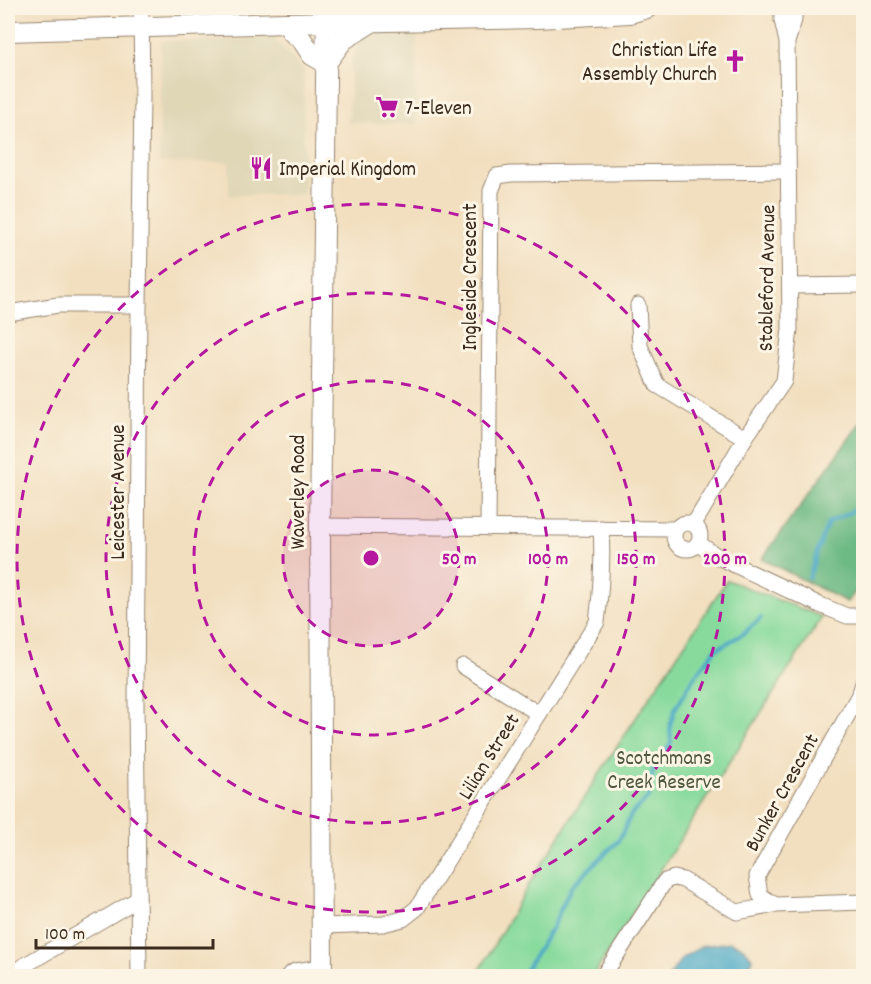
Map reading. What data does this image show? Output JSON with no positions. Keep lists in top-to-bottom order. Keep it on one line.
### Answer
{"streets":{"main road":["Waverley Road"],"street":["Ingleside Crescent","Stableford Avenue","Leicester Avenue","Lilian Street","Bunker Crescent"]},"crossings":[["Ingleside Crescent","Stableford Avenue"],["Waverley Road","Lilian Street"]],"parks":["Scotchmans Creek Reserve"],"places":{"church":["Christian Life Assembly Church"],"supermarket":["7-Eleven"],"restaurant":["Imperial Kingdom"]},"scale_bar":"100 m","rings":["50 m","100 m","150 m","200 m"]}
